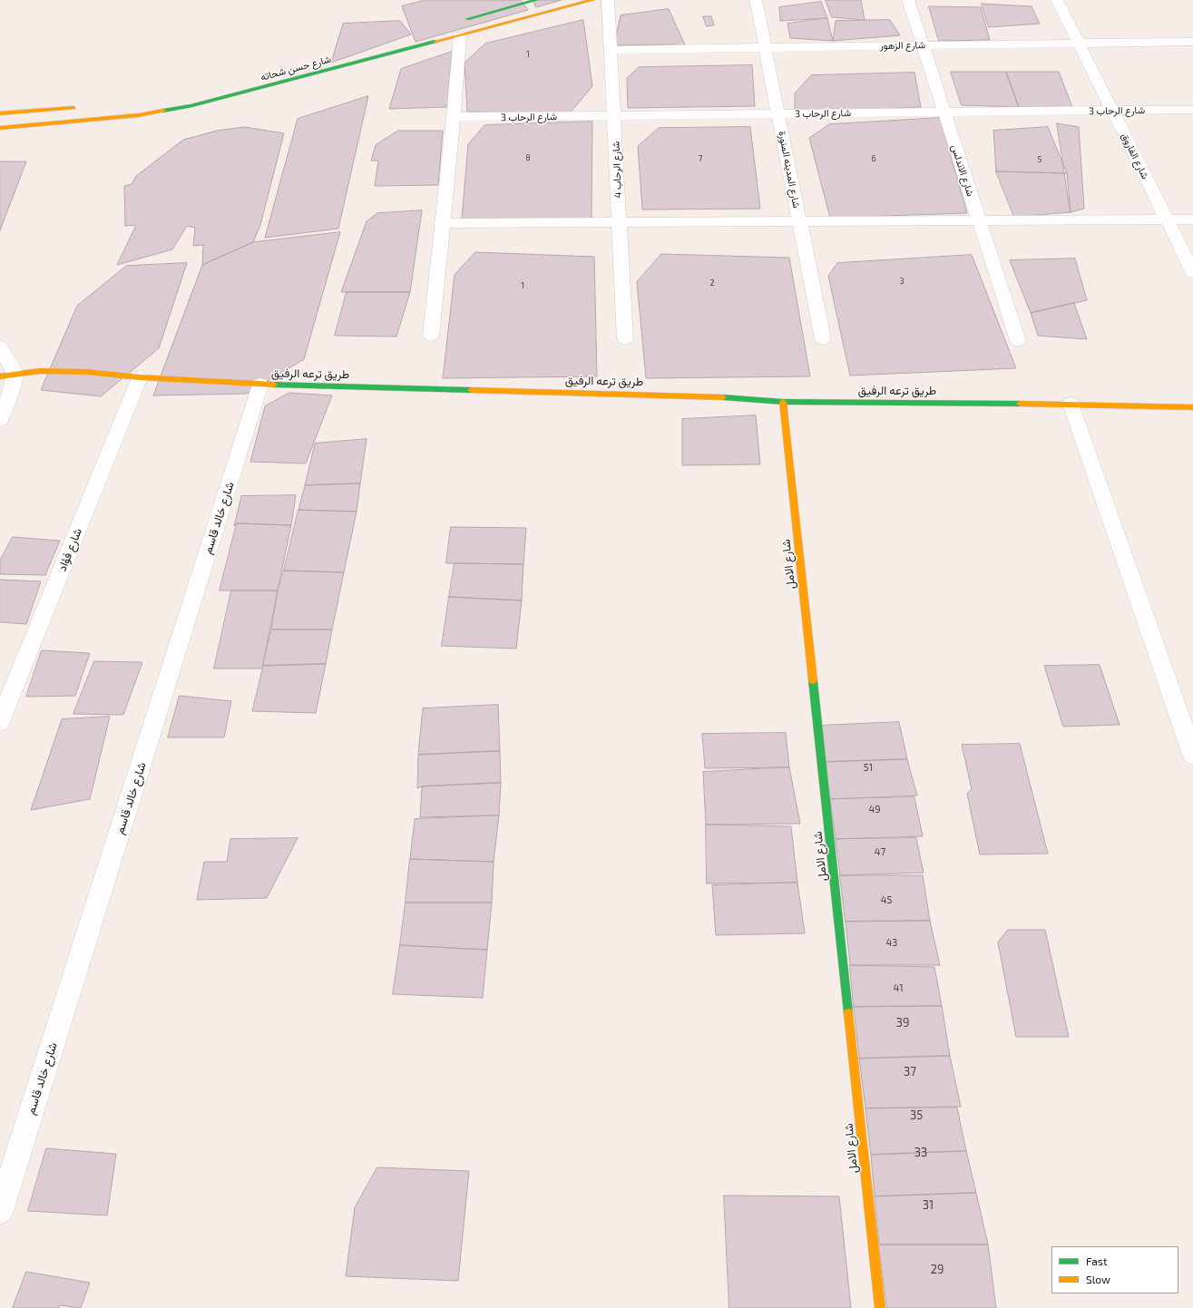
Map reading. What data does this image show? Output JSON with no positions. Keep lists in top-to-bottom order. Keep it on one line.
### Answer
{"streets":{"street":["شارع الزهور","شارع حسن شحاته","شارع الرحاب 3","شارع الفاروق","شارع الرحاب 4","شارع المدينه المنورة","شارع الاندلس","طريق ترعه الرفيق","شارع خالد قاسم","شارع فؤاد","شارع الامل"]},"crossings":[["شارع الزهور","شارع الفاروق"],["شارع الزهور","شارع الرحاب 4"],["شارع الزهور","شارع المدينه المنورة"],["شارع الزهور","شارع الاندلس"],["شارع الرحاب 3","شارع الفاروق"],["شارع الرحاب 3","شارع الرحاب 4"],["شارع الرحاب 3","شارع المدينه المنورة"],["شارع الرحاب 3","شارع الاندلس"],["طريق ترعه الرفيق","شارع خالد قاسم"],["طريق ترعه الرفيق","شارع فؤاد"],["طريق ترعه الرفيق","شارع الامل"]],"house_numbers":["1","8","7","6","5","3","2","1","51","49","47","45","43","41","39","37","35","33","31","29"],"legend":["Fast","Slow"]}
